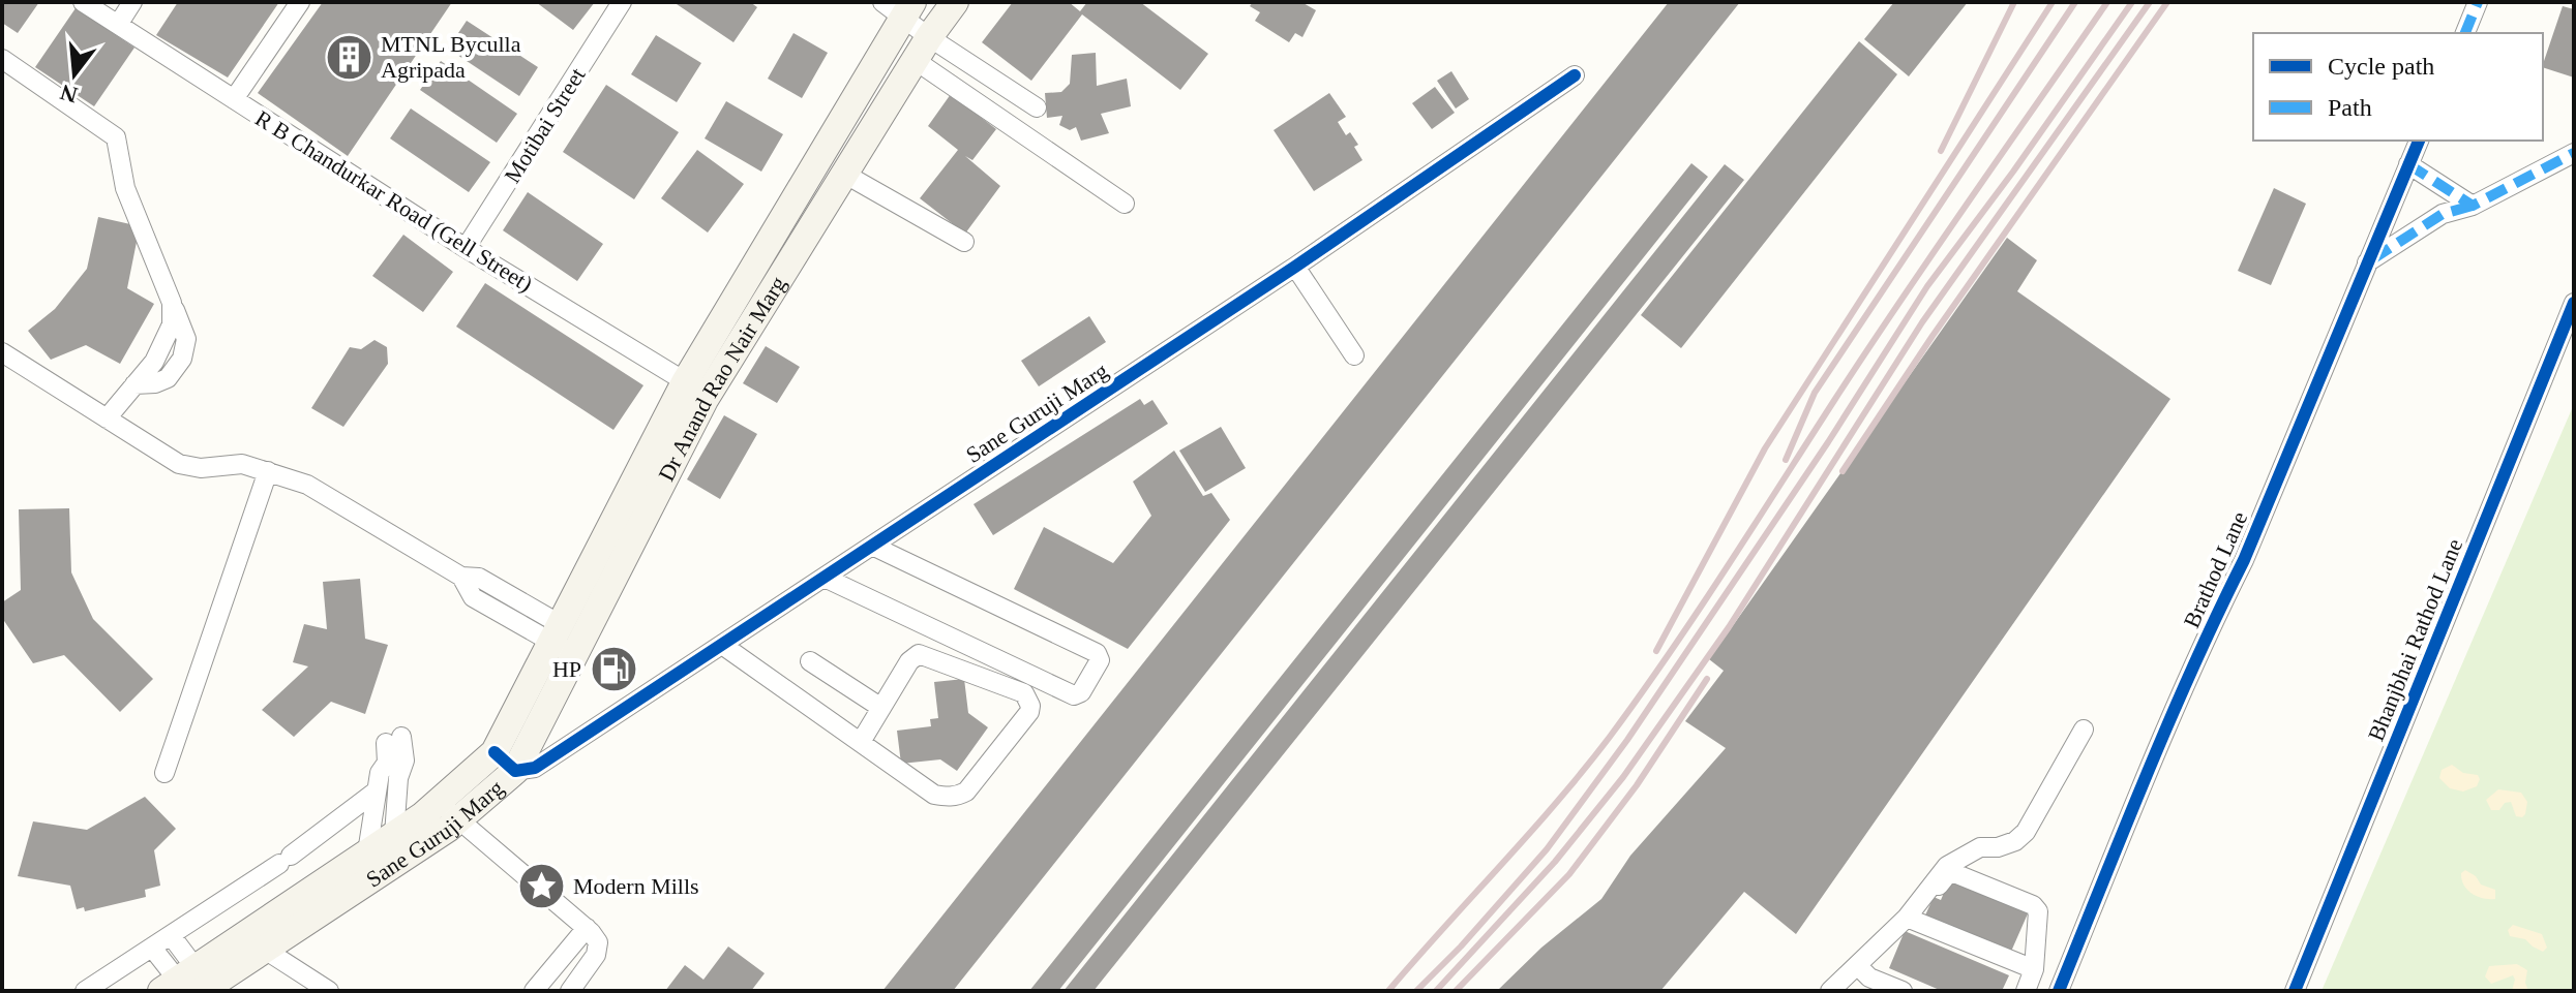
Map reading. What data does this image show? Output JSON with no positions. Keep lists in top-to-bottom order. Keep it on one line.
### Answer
{"streets":{"main road":["Dr Anand Rao Nair Marg","Sane Guruji Marg"],"street":["Motibai Street","R B Chandurkar Road (Gell Street)","Brathod Lane","Bhanjbhai Rathod Lane"]},"crossings":[["Motibai Street","R B Chandurkar Road (Gell Street)"],["R B Chandurkar Road (Gell Street)","Dr Anand Rao Nair Marg"],["Dr Anand Rao Nair Marg","Sane Guruji Marg"]],"places":{"building":["MTNL Byculla Agripada"],"fuel station":["HP"],"place":["Modern Mills"]},"legend":["Cycle path","Path"],"north":"bottom"}
